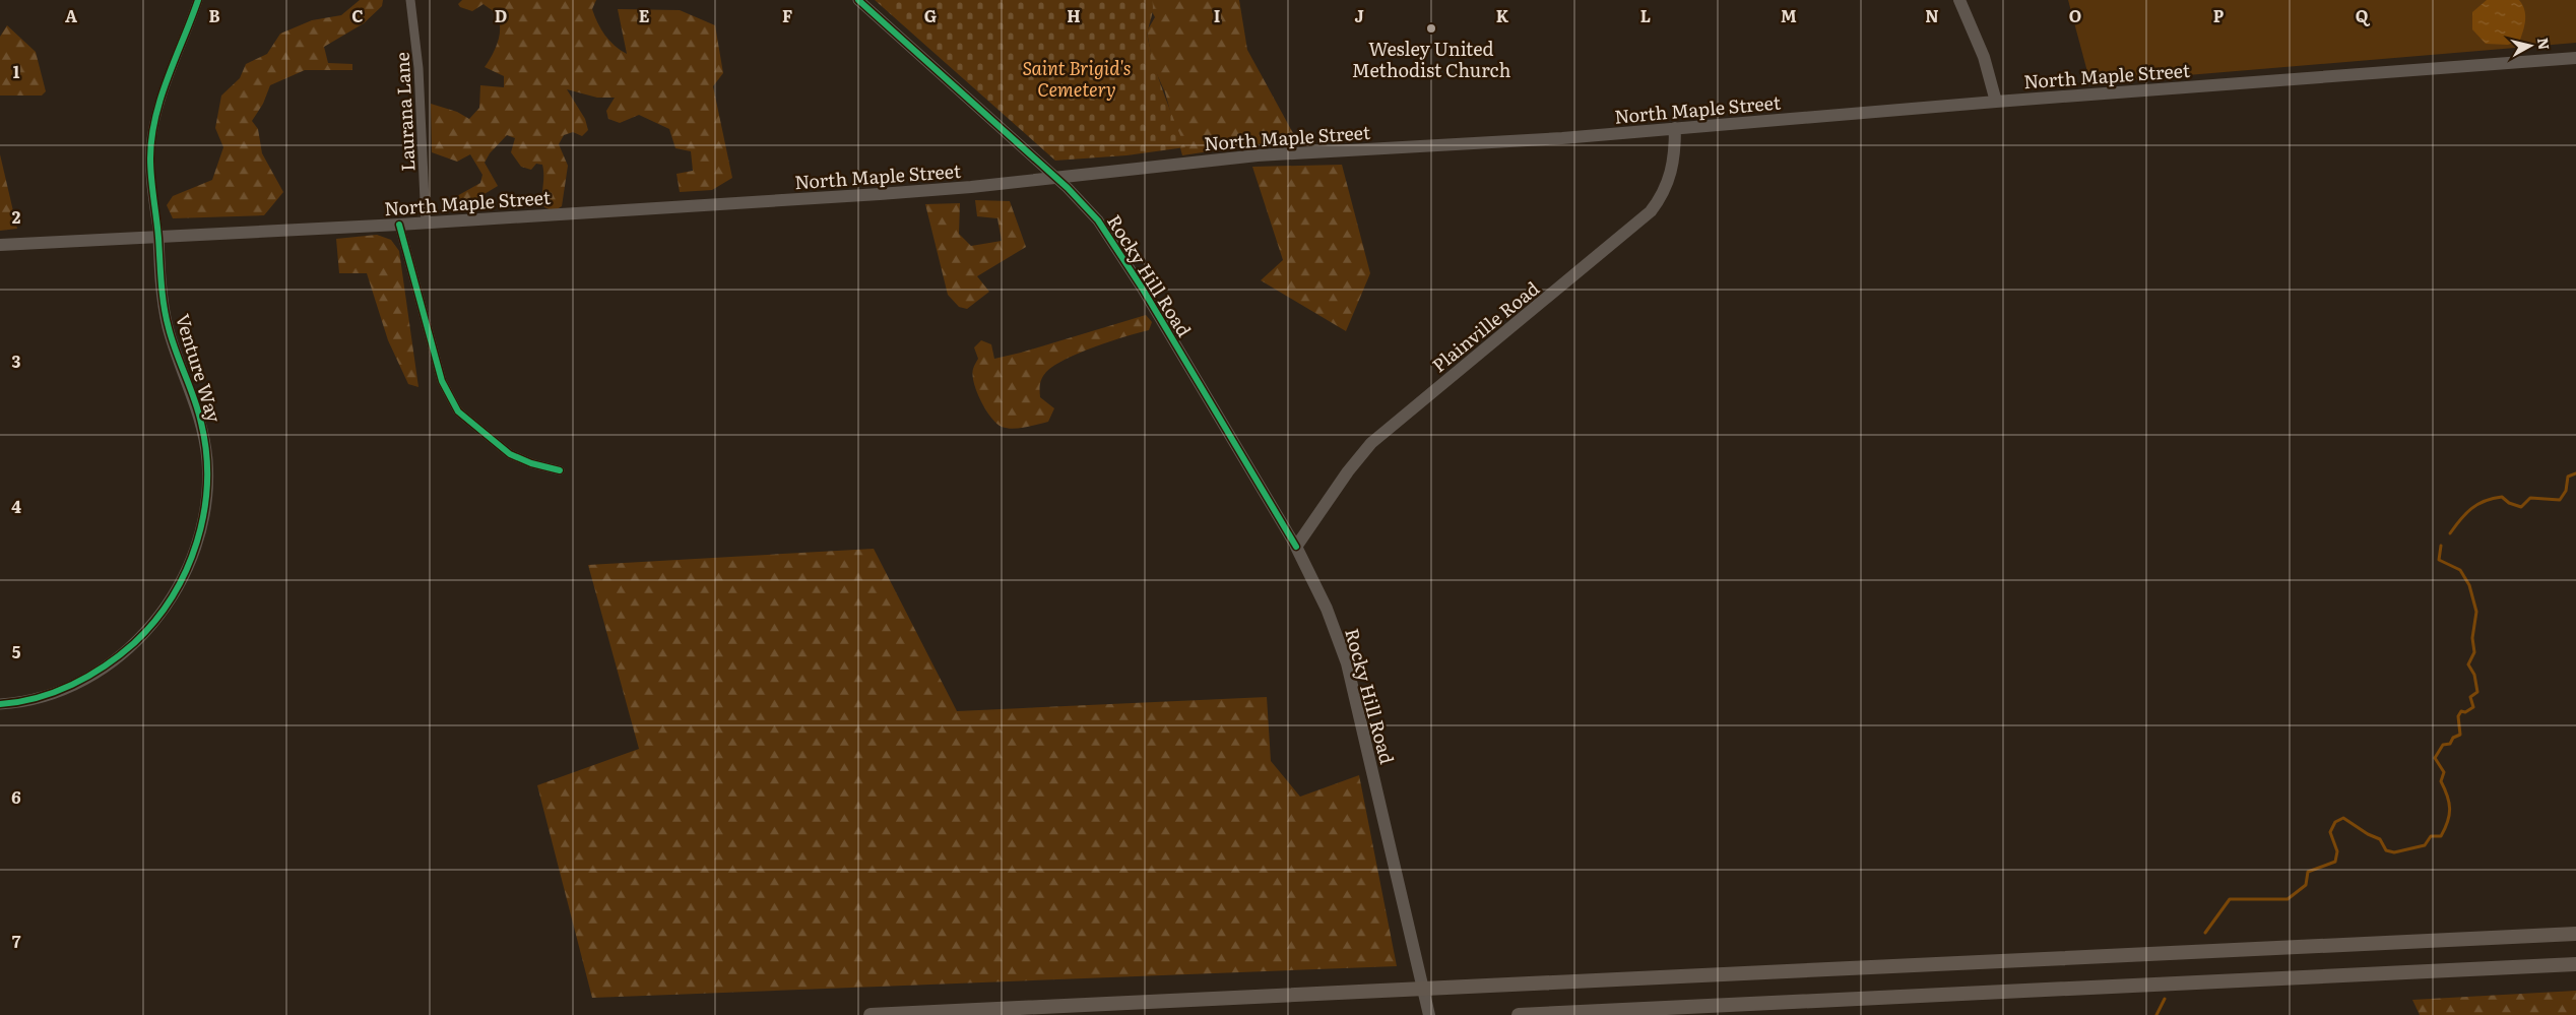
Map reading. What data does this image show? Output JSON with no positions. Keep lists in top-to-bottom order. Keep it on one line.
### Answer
{"streets":{"main road":["North Maple Street","Rocky Hill Road","Plainville Road"],"street":["Laurana Lane","Venture Way"]},"crossings":[["North Maple Street","Laurana Lane"],["North Maple Street","Rocky Hill Road"],["North Maple Street","Plainville Road"],["North Maple Street","Venture Way"],["Rocky Hill Road","Plainville Road"]],"parks":["Saint Brigid's Cemetery"],"places":["Wesley United Methodist Church"],"north":"right","grid":{"columns":["A","B","C","D","E","F","G","H","I","J","K","L","M","N","O","P","Q"],"rows":["1","2","3","4","5","6","7"]}}
